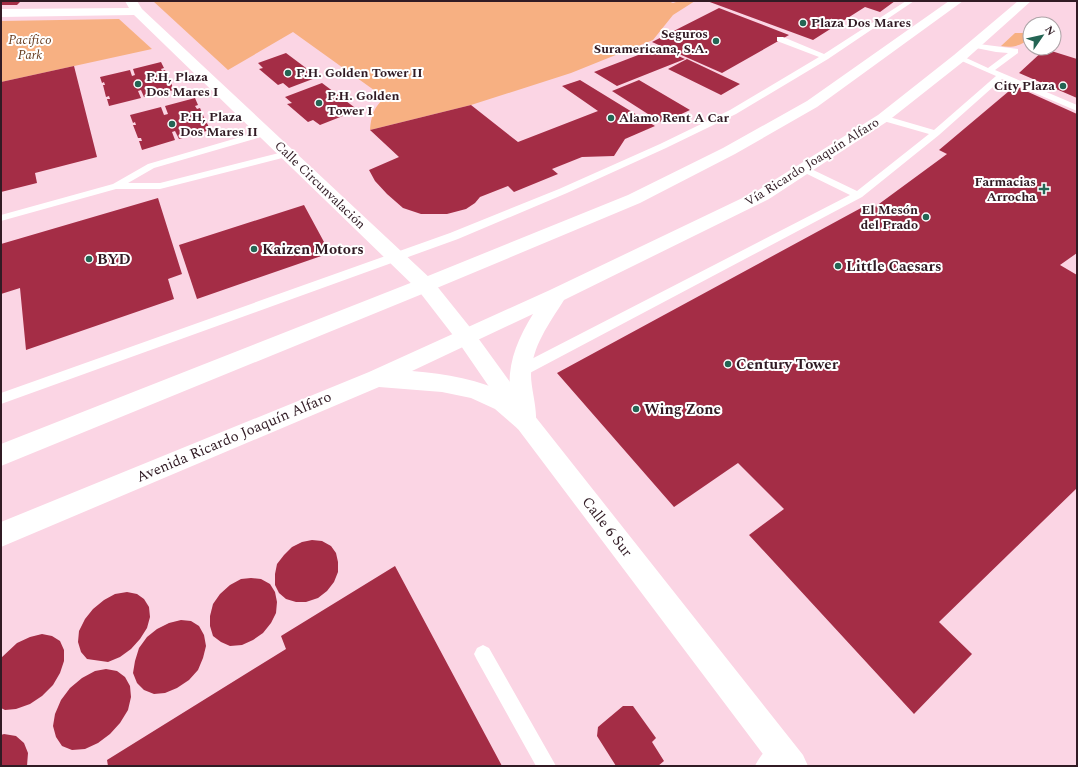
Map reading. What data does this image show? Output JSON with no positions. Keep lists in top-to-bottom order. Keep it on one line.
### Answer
{"streets":{"main road":["Vía Ricardo Joaquín Alfaro","Calle Circunvalación","Avenida Ricardo Joaquín Alfaro","Calle 6 Sur"]},"crossings":[["Vía Ricardo Joaquín Alfaro","Avenida Ricardo Joaquín Alfaro"],["Vía Ricardo Joaquín Alfaro","Calle 6 Sur"],["Calle Circunvalación","Calle 6 Sur"],["Avenida Ricardo Joaquín Alfaro","Calle 6 Sur"]],"parks":["Pacífico Park"],"places":{"other":["Plaza Dos Mares","Seguros Suramericana, S.A.","P.H. Golden Tower II","P.H, Plaza Dos Mares I","City Plaza","P.H. Golden Tower I","Alamo Rent A Car","P.H, Plaza Dos Mares II","El Mesón del Prado","Kaizen Motors","BYD","Little Caesars","Century Tower","Wing Zone"],"health":["Farmacias Arrocha"]},"north":"top right"}
